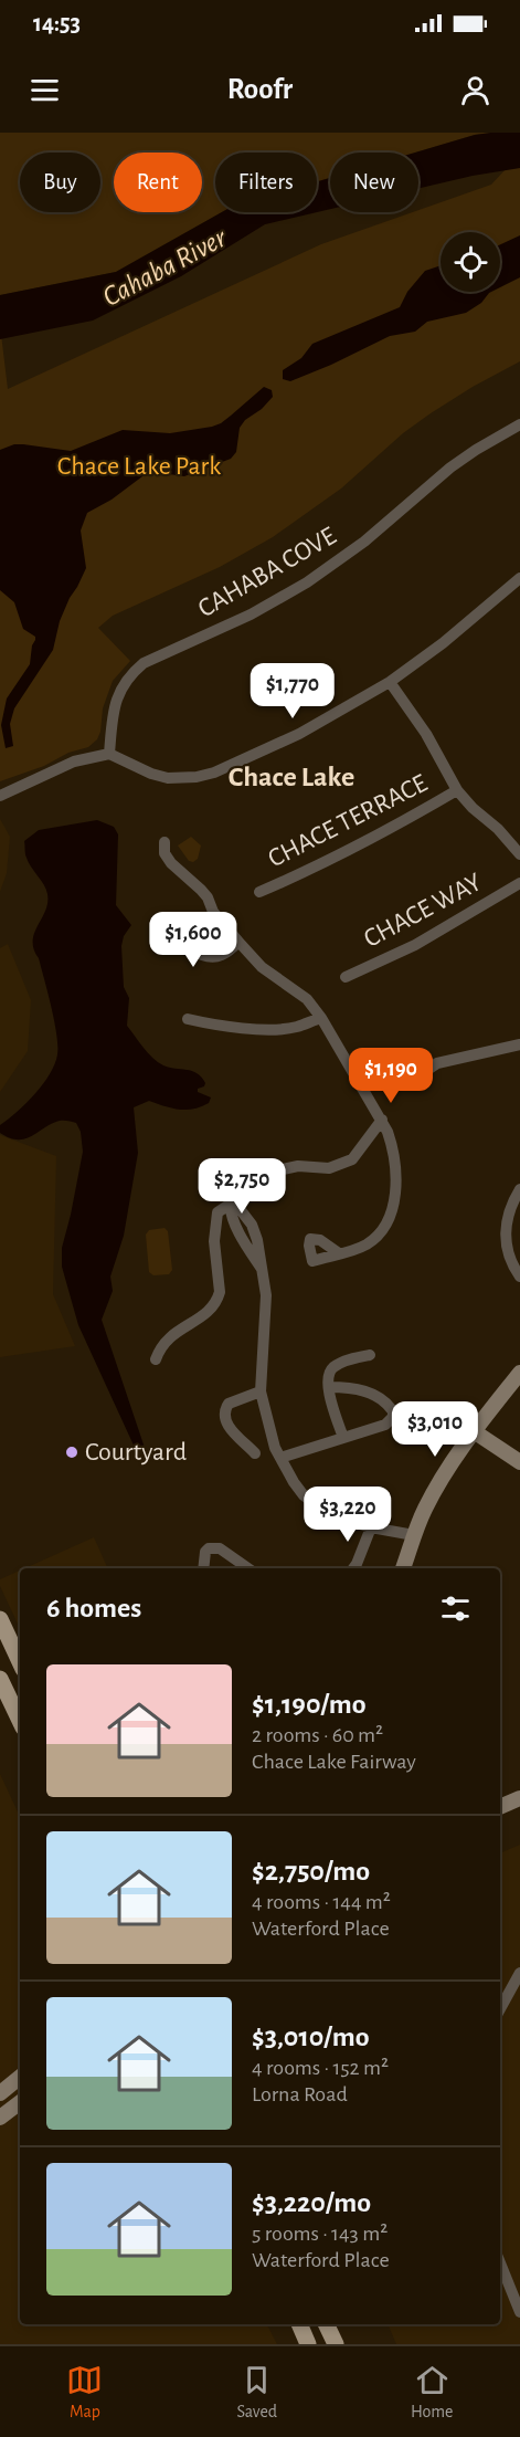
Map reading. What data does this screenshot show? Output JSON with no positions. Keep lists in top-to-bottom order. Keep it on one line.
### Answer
{"streets":{"street":["CAHABA COVE","CHACE TERRACE","CHACE WAY"]},"districts":["Chace Lake"],"water":["Cahaba River"],"parks":["Chace Lake Park"],"places":["Courtyard"],"page":{"status":"14:53","header":"Roofr","chip":["Buy","Rent","Filters","New"],"price":["$1,770","$1,600","$1,190","$2,750","$3,010","$3,220"],"heading":"6 homes","list":[{"name":"$1,190/mo","note":"2 rooms · 60 m² · Chace Lake Fairway"},{"name":"$2,750/mo","note":"4 rooms · 144 m² · Waterford Place"},{"name":"$3,010/mo","note":"4 rooms · 152 m² · Lorna Road"},{"name":"$3,220/mo","note":"5 rooms · 143 m² · Waterford Place"}],"tabs":["Map","Saved","Home"]}}
